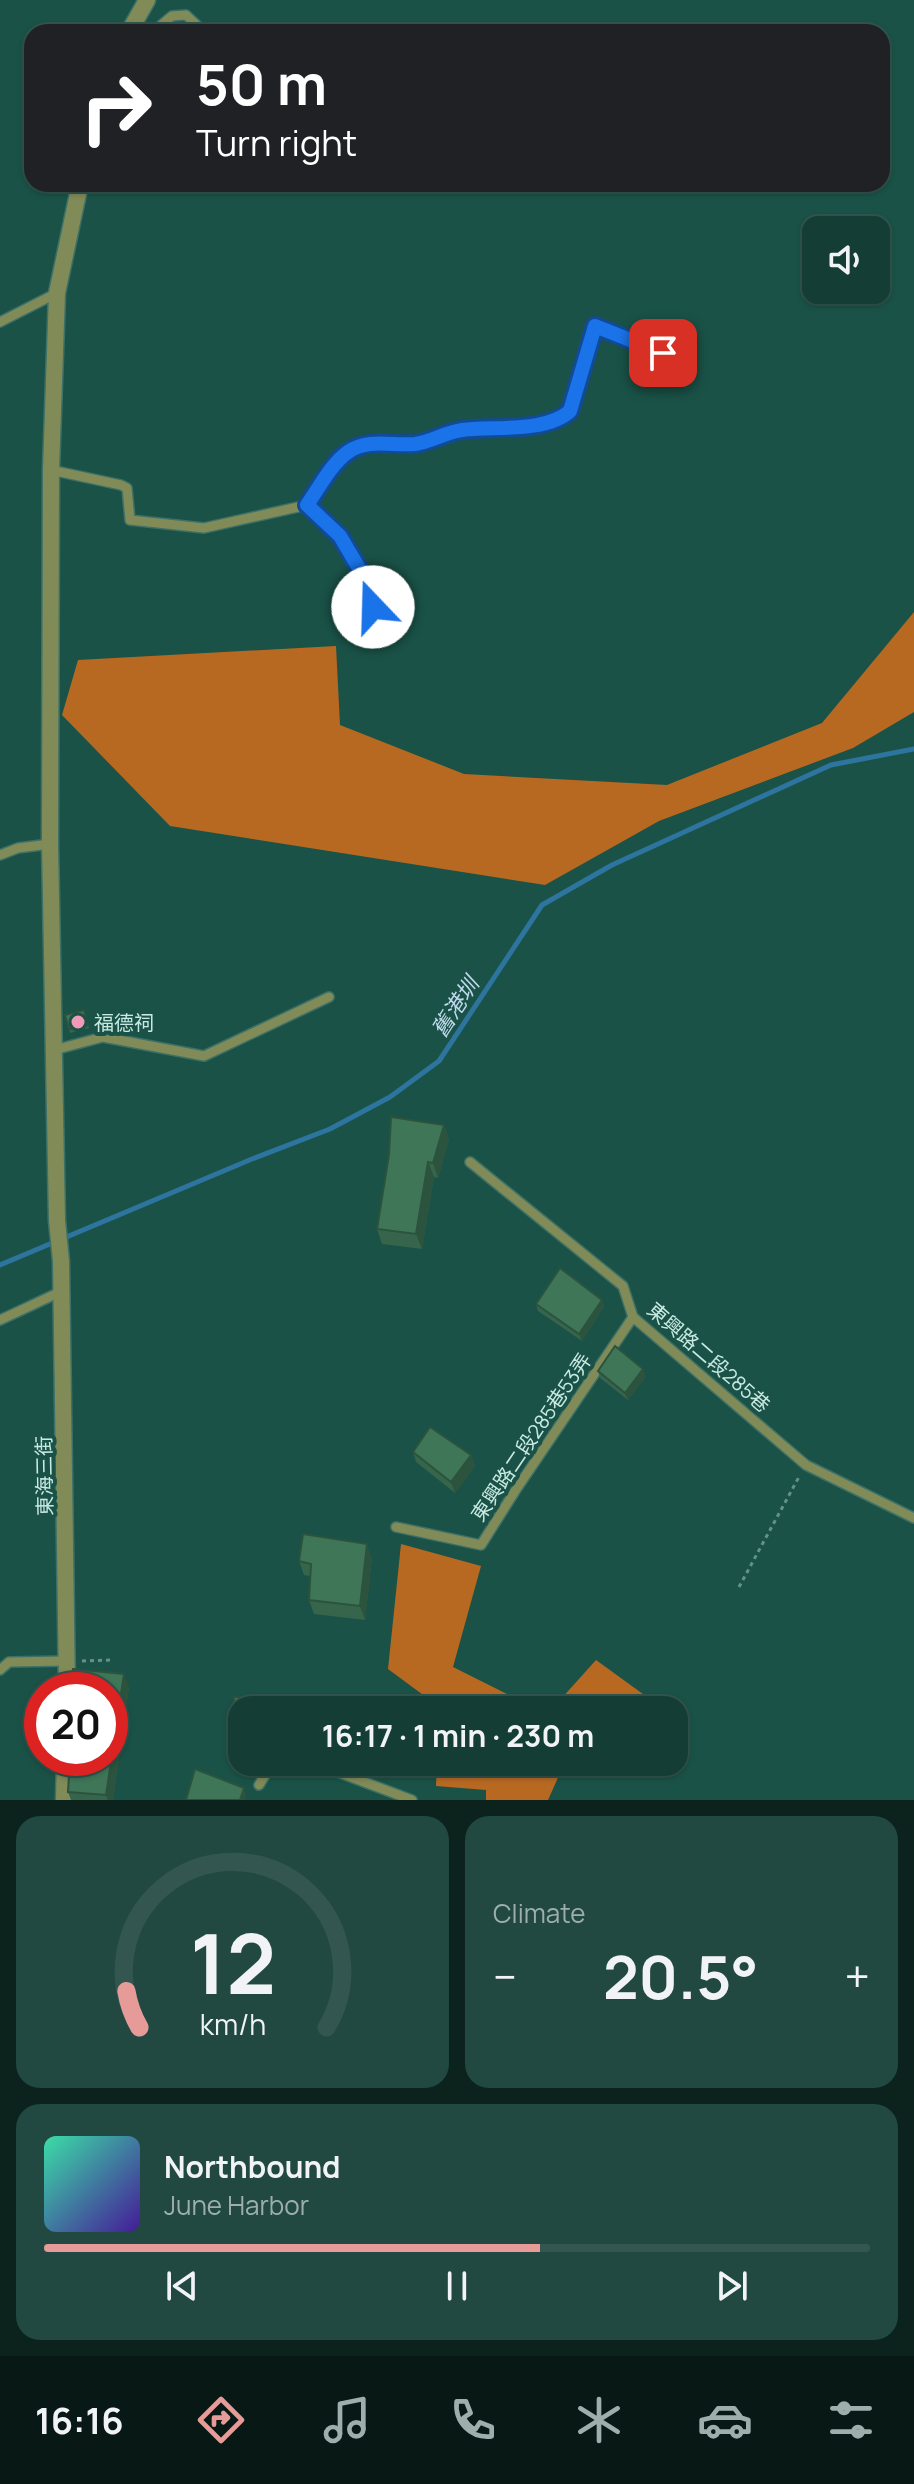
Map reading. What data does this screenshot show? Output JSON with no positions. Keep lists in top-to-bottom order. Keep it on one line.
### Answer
{"streets":{"street":["東海三街"],"lane":["東興路二段285巷","東興路二段285巷53弄"]},"crossings":[["東興路二段285巷","東興路二段285巷53弄"]],"water":["舊港圳"],"places":["福德祠"],"page":{"turn":["50 m","Turn right"],"limit":"20","trip":"16:17 · 1 min · 230 m","tile":"Climate","heat":["−","20.5°","+"],"song":["Northbound","June Harbor"],"tabs":"16:16","gauge":["12","km/h"]}}
